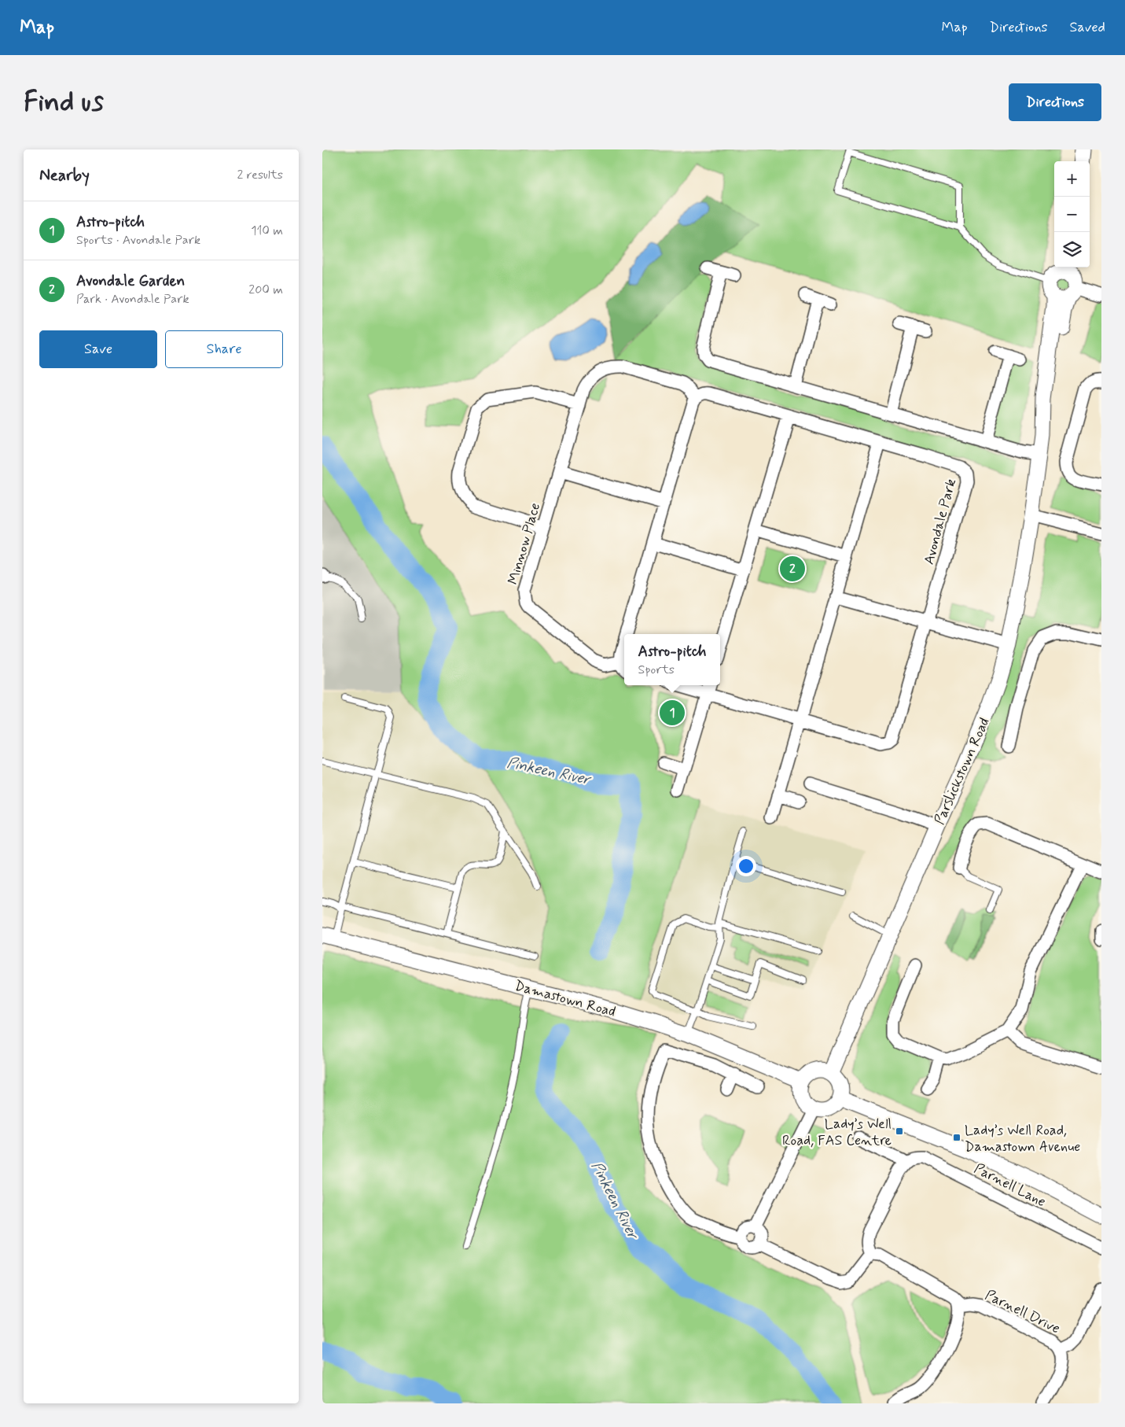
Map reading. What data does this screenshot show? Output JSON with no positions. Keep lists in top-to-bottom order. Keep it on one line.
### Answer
{"streets":{"street":["Avondale Park","Minnow Place","Parslickstown Road","Damastown Road","Parnell Lane","Parnell Drive"]},"crossings":[["Avondale Park","Minnow Place"],["Parslickstown Road","Damastown Road"]],"water":["Pinkeen River"],"places":{"transit":["Lady’s Well Road, FAS Centre","Lady’s Well Road, Damastown Avenue"]},"page":{"header":"Map","nav":["Map","Directions","Saved"],"buttons":["Directions",["Save","Share"]],"title":"Find us","heading":["Nearby","2 results"],"map_buttons":["+","−"],"list":[{"mark":"1","name":"Astro-pitch","note":"Sports · Avondale Park","value":"110 m"},{"mark":"2","name":"Avondale Garden","note":"Park · Avondale Park","value":"200 m"}],"pins":["2","1"],"popup":["Astro-pitch","Sports"]}}
